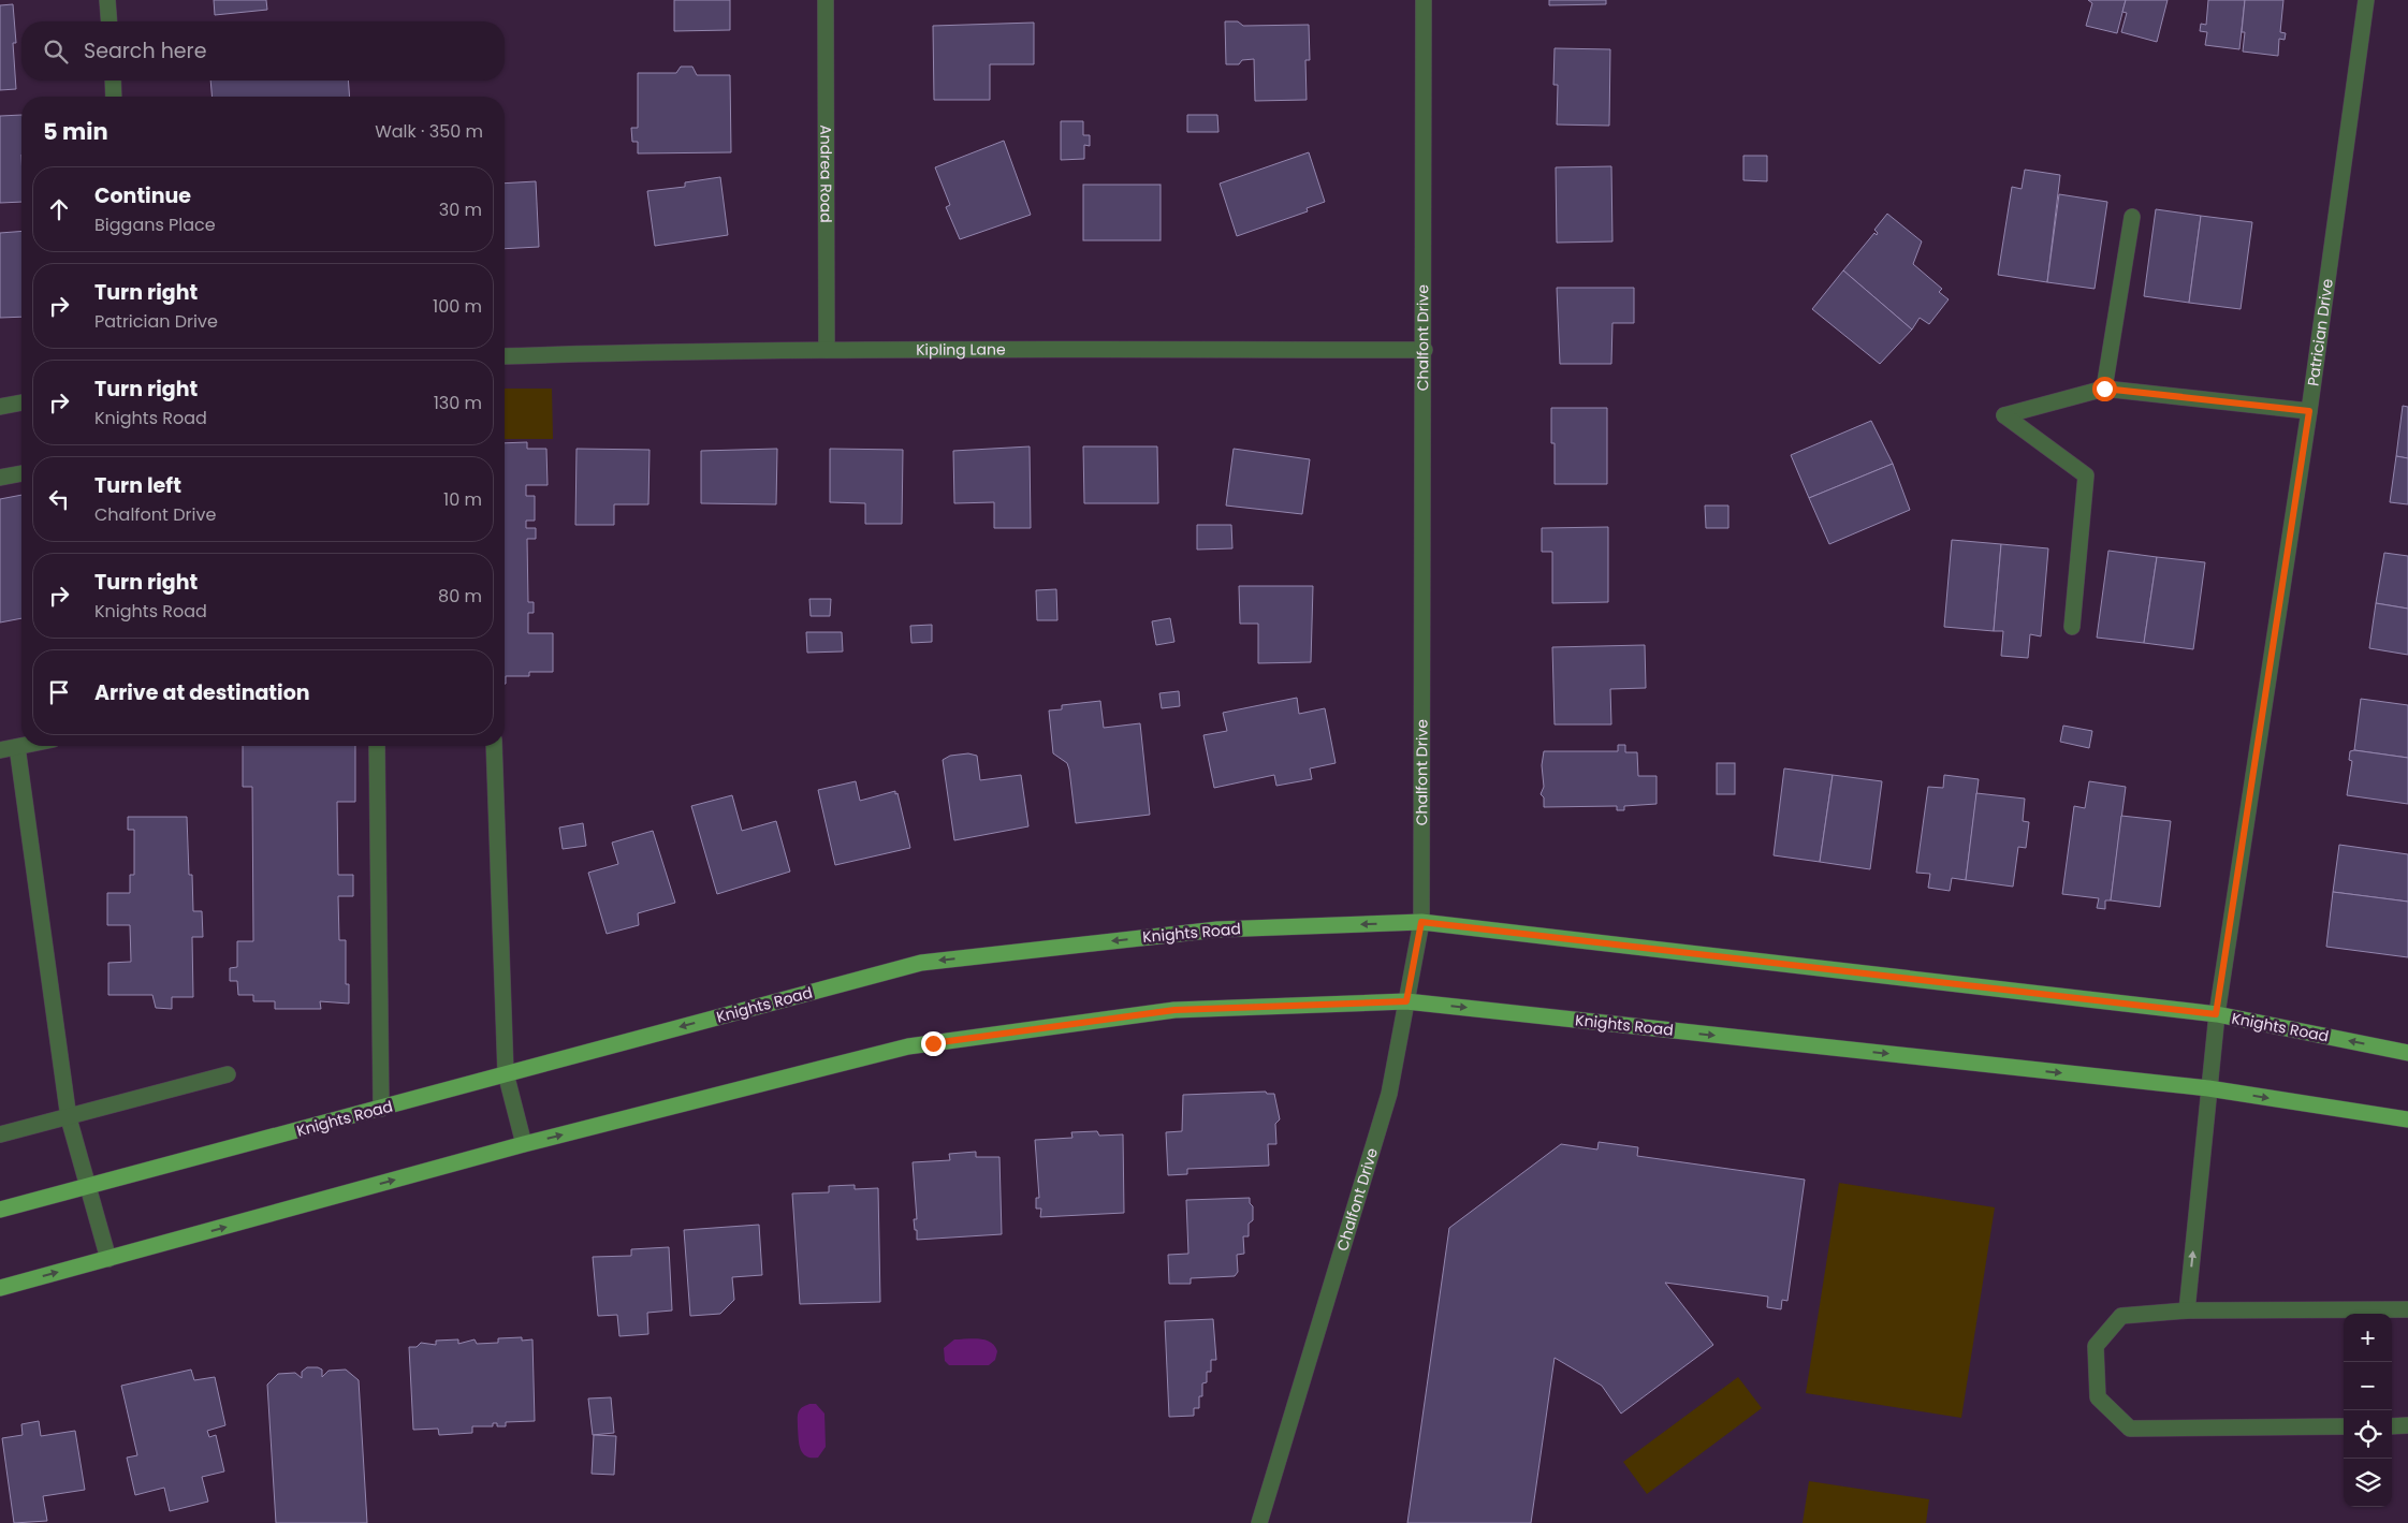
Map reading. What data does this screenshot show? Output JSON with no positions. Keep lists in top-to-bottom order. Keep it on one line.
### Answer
{"streets":{"main road":["Knights Road"],"street":["Andrea Road","Patrician Drive","Chalfont Drive","Kipling Lane"]},"crossings":[["Andrea Road","Kipling Lane"],["Patrician Drive","Knights Road"],["Chalfont Drive","Kipling Lane"],["Chalfont Drive","Knights Road"]],"page":{"search":"Search here","heading":["5 min","Walk · 350 m"],"list":[["Continue","Biggans Place","30 m"],["Turn right","Patrician Drive","100 m"],["Turn right","Knights Road","130 m"],["Turn left","Chalfont Drive","10 m"],["Turn right","Knights Road","80 m"],"Arrive at destination"],"map_buttons":["+","−"]}}
